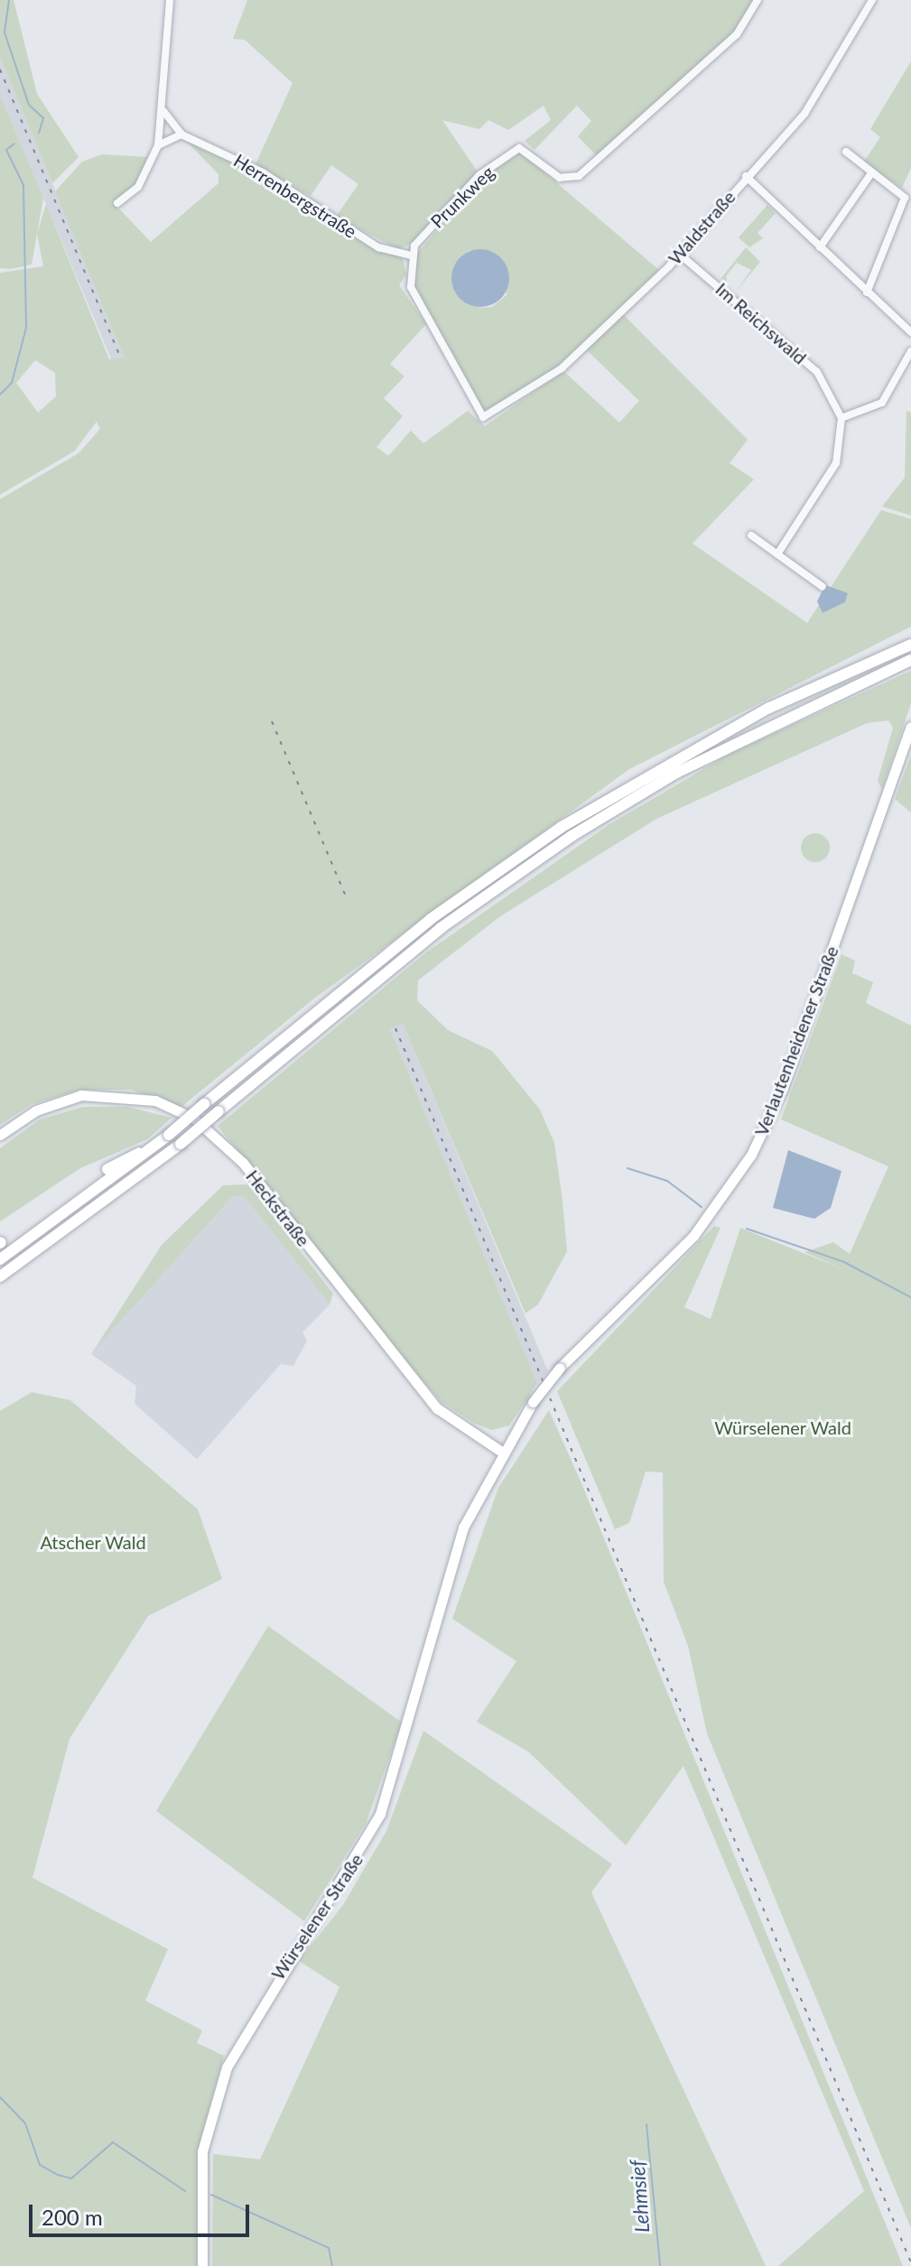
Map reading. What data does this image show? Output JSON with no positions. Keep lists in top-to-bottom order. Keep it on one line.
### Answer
{"streets":{"main road":["Verlautenheidener Straße","Heckstraße","Würselener Straße"],"street":["Herrenbergstraße","Prunkweg","Waldstraße","Im Reichswald"]},"crossings":[["Herrenbergstraße","Prunkweg"],["Herrenbergstraße","Waldstraße"],["Prunkweg","Waldstraße"],["Waldstraße","Im Reichswald"],["Verlautenheidener Straße","Heckstraße"],["Verlautenheidener Straße","Würselener Straße"]],"water":["Lehmsief"],"parks":["Würselener Wald","Atscher Wald"],"scale_bar":"200 m"}
